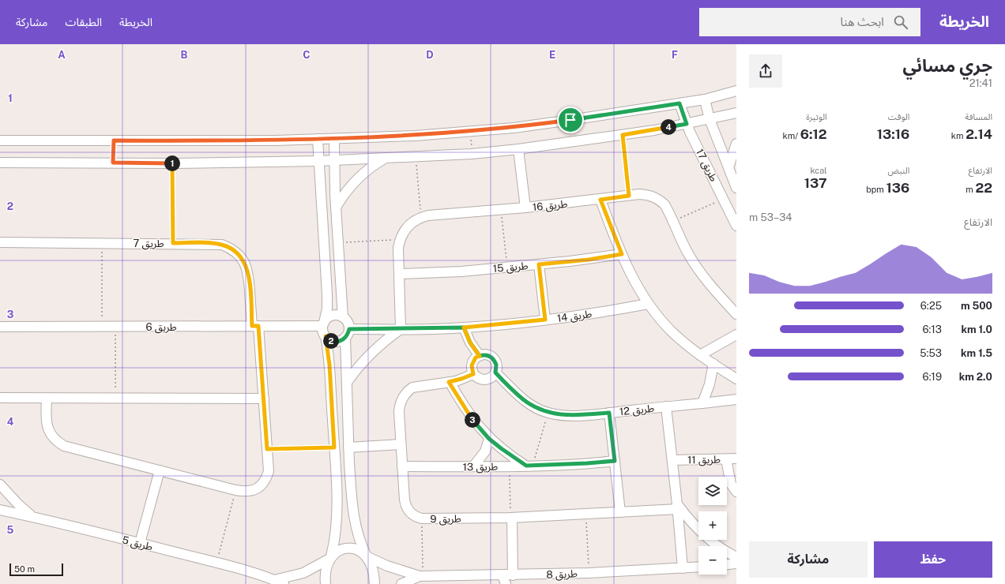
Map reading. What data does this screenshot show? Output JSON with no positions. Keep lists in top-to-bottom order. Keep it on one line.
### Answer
{"streets":{"street":["طريق 17","طريق 16","طريق 7","طريق 15","طريق 14","طريق 6","طريق 12","طريق 11","طريق 13","طريق 9","طريق 5","طريق 8"]},"crossings":[["طريق 7","طريق 6"],["طريق 14","طريق 6"],["طريق 12","طريق 9"],["طريق 13","طريق 9"],["طريق 5","طريق 8"]],"scale_bar":"50 m","page":{"header":"الخريطة","search":"ابحث هنا","nav":["الخريطة","الطبقات","مشاركة"],"heading":["جري مسائي","21:41"],"stats":[["المسافة","2.14 km"],["الوقت","13:16"],["الوتيرة","6:12 /km"],["الارتفاع","22 m"],["النبض","136 bpm"],["kcal","137"]],"pins":["4","1","2","3"],"chart":["الارتفاع","34–53 m"],"list":[{"name":"500 m","note":"6:25"},{"name":"1.0 km","note":"6:13"},{"name":"1.5 km","note":"5:53"},{"name":"2.0 km","note":"6:19"}],"map_buttons":["+","−"],"buttons":["حفظ","مشاركة"],"scale":"50 m"},"grid":{"columns":["A","B","C","D","E","F"],"rows":["1","2","3","4","5"]}}
